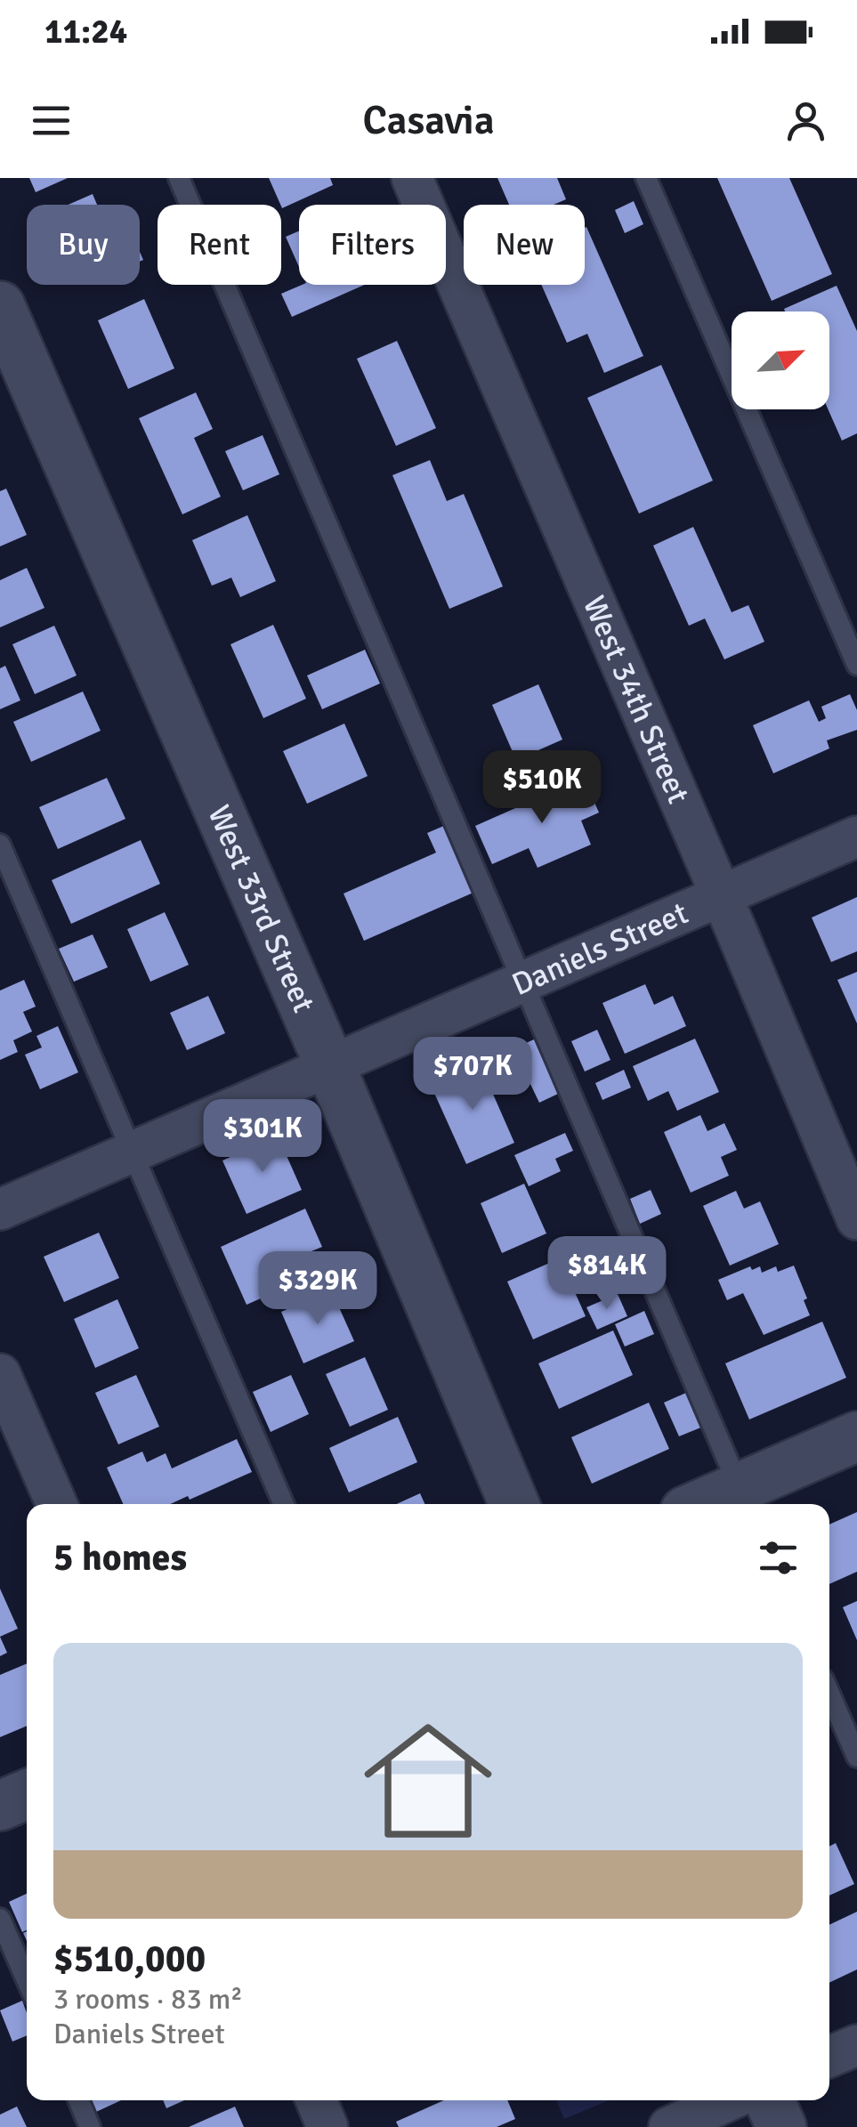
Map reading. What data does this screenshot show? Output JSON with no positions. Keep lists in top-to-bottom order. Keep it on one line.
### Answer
{"streets":{"street":["West 34th Street","West 33rd Street","Daniels Street"]},"crossings":[["West 34th Street","Daniels Street"],["West 33rd Street","Daniels Street"]],"north":"top right","page":{"status":"11:24","header":"Casavia","chip":["Buy","Rent","Filters","New"],"price":["$510K","$707K","$301K","$814K","$329K"],"heading":"5 homes","list":[{"name":"$510,000","note":"3 rooms · 83 m² · Daniels Street"}]}}
